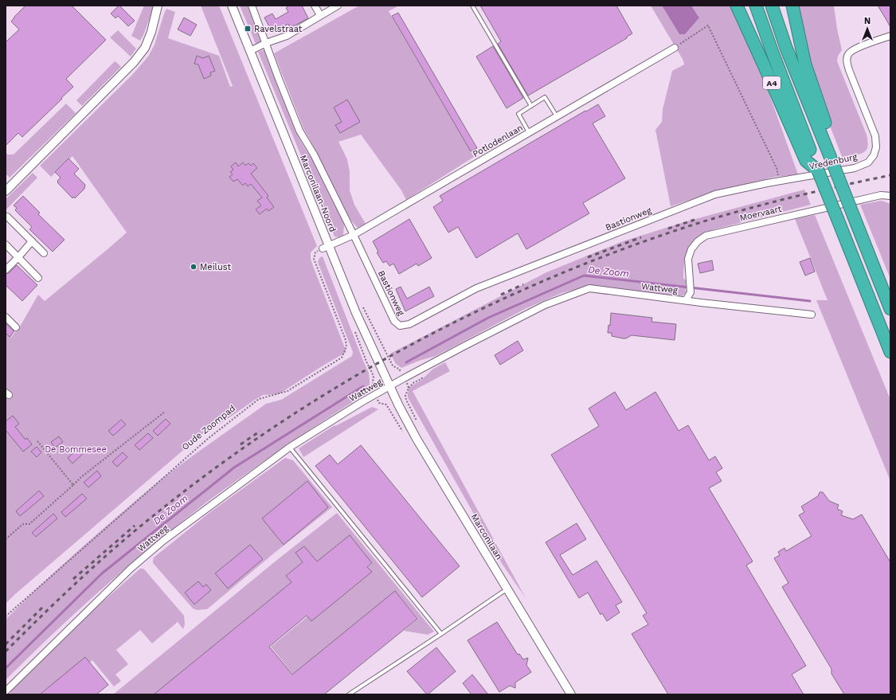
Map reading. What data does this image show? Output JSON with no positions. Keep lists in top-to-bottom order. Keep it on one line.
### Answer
{"streets":{"highway":["A4"],"street":["Potlodenlaan","Vredenburg","Marconilaan-Noord","Moervaart","Bastionweg","Wattweg","Marconilaan"],"path":["Oude Zoompad"]},"crossings":[["Potlodenlaan","Marconilaan-Noord"],["Potlodenlaan","Bastionweg"],["Potlodenlaan","Oude Zoompad"],["Vredenburg","Bastionweg"],["Marconilaan-Noord","Wattweg"],["Marconilaan-Noord","Oude Zoompad"],["Marconilaan-Noord","Marconilaan"],["Moervaart","Wattweg"],["Wattweg","Marconilaan"]],"water":["De Zoom"],"parks":["De Bommesee"],"places":{"transit":["Ravelstraat"],"other":["Meilust"]},"north":"top"}
